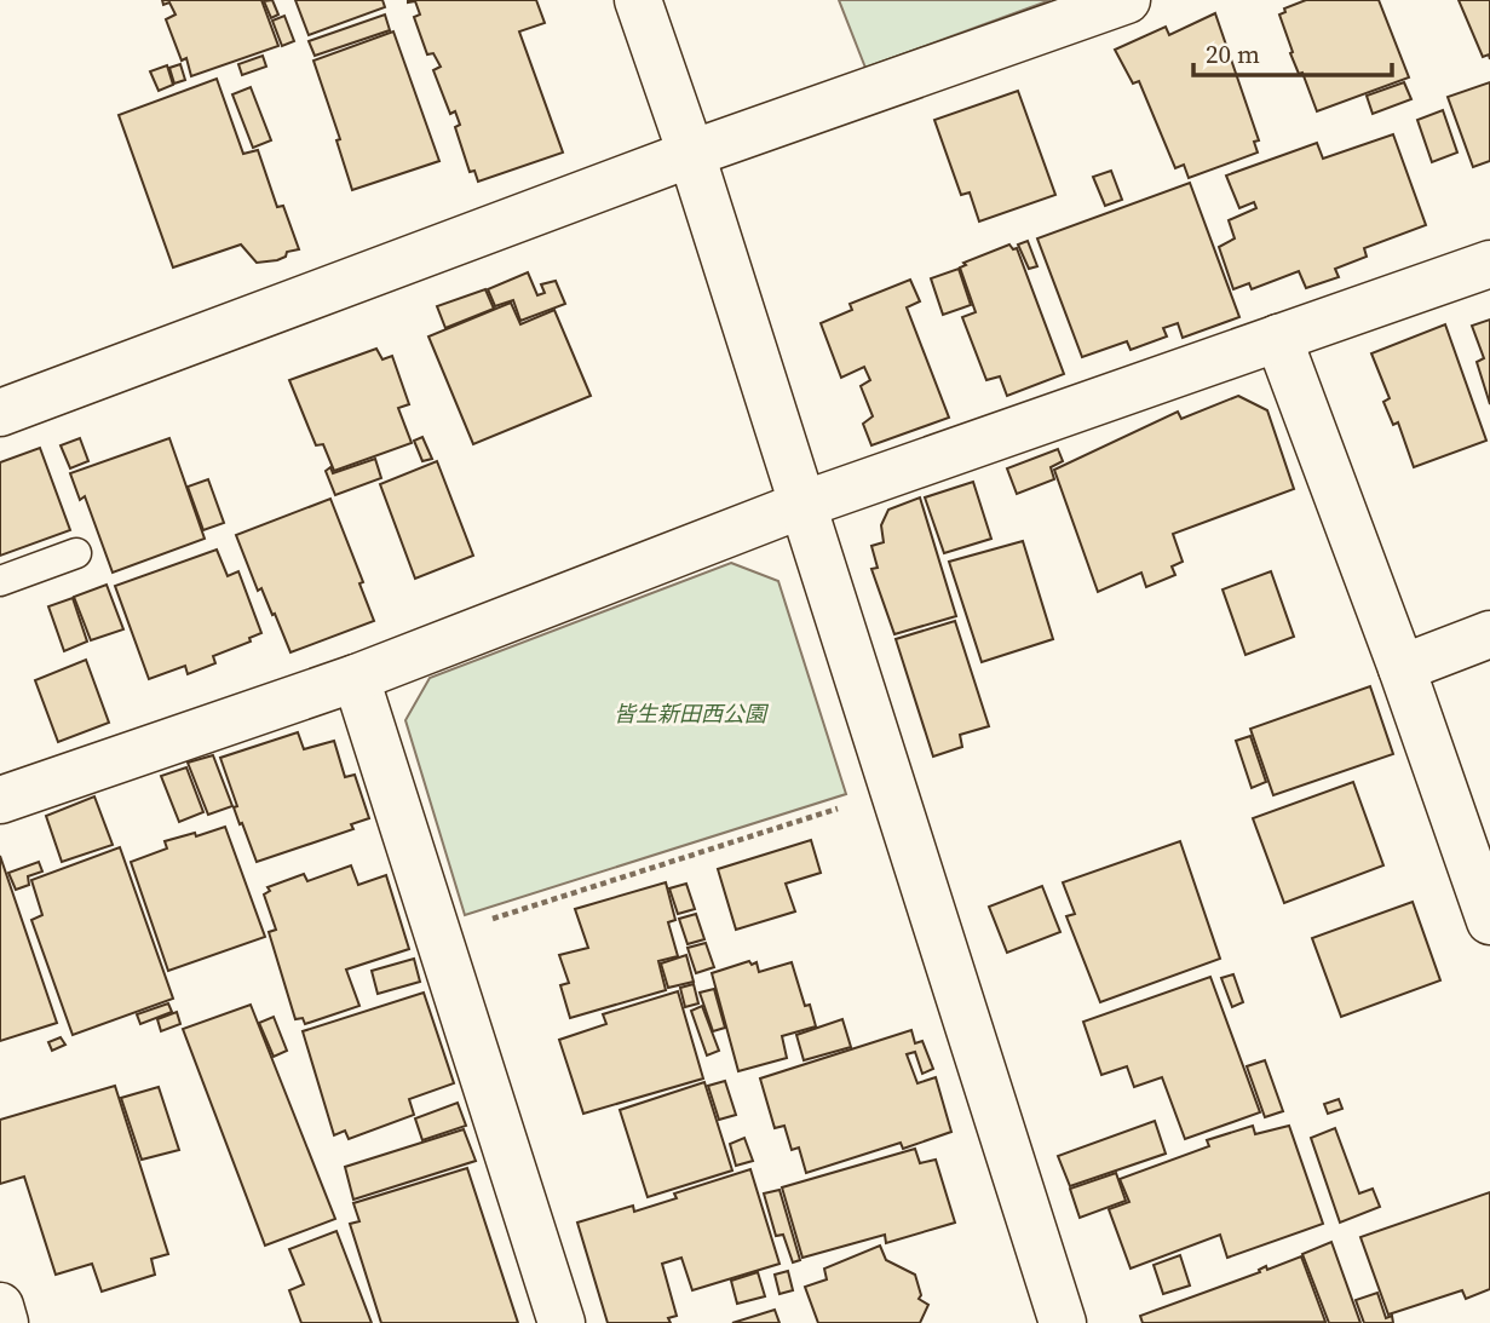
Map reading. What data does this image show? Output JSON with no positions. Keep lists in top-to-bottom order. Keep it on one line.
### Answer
{"parks":["皆生新田西公園"],"scale_bar":"20 m"}
